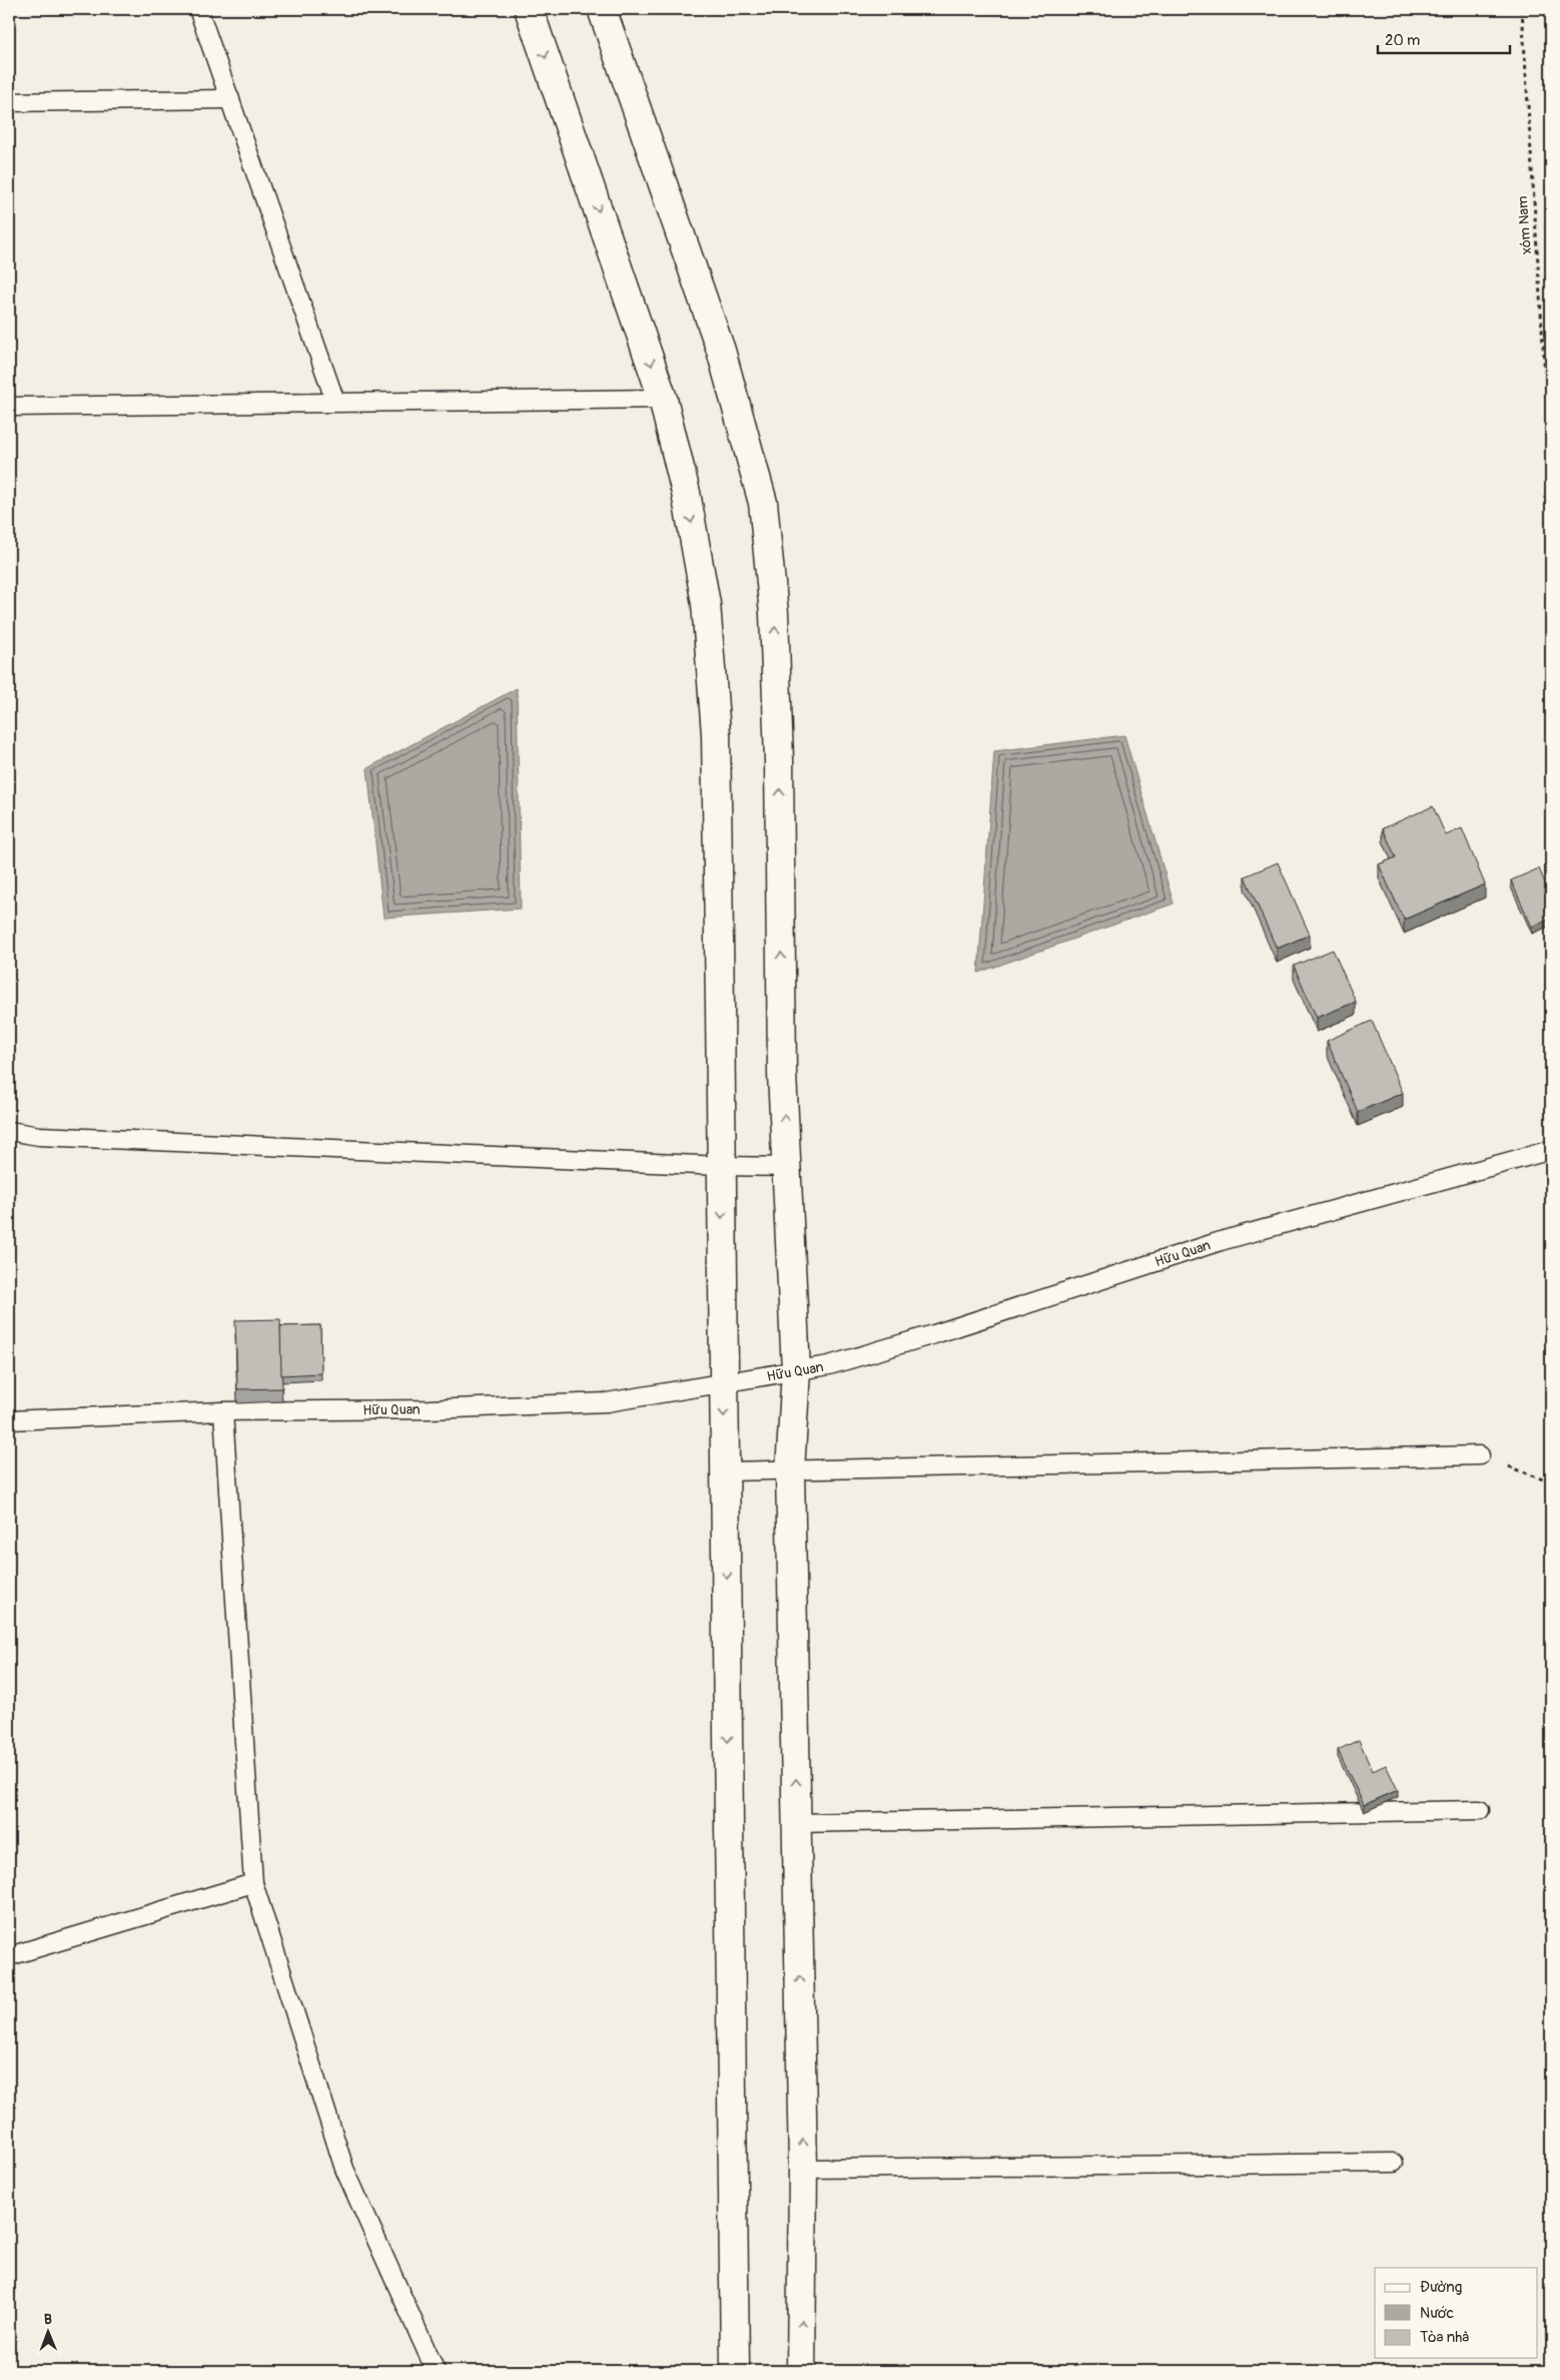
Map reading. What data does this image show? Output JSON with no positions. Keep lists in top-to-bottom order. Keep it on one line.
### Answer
{"streets":{"lane":["Hữu Quan"],"path":["xóm Nam"]},"legend":["Đường","Nước","Tòa nhà"],"scale_bar":"20 m","north":"top"}
